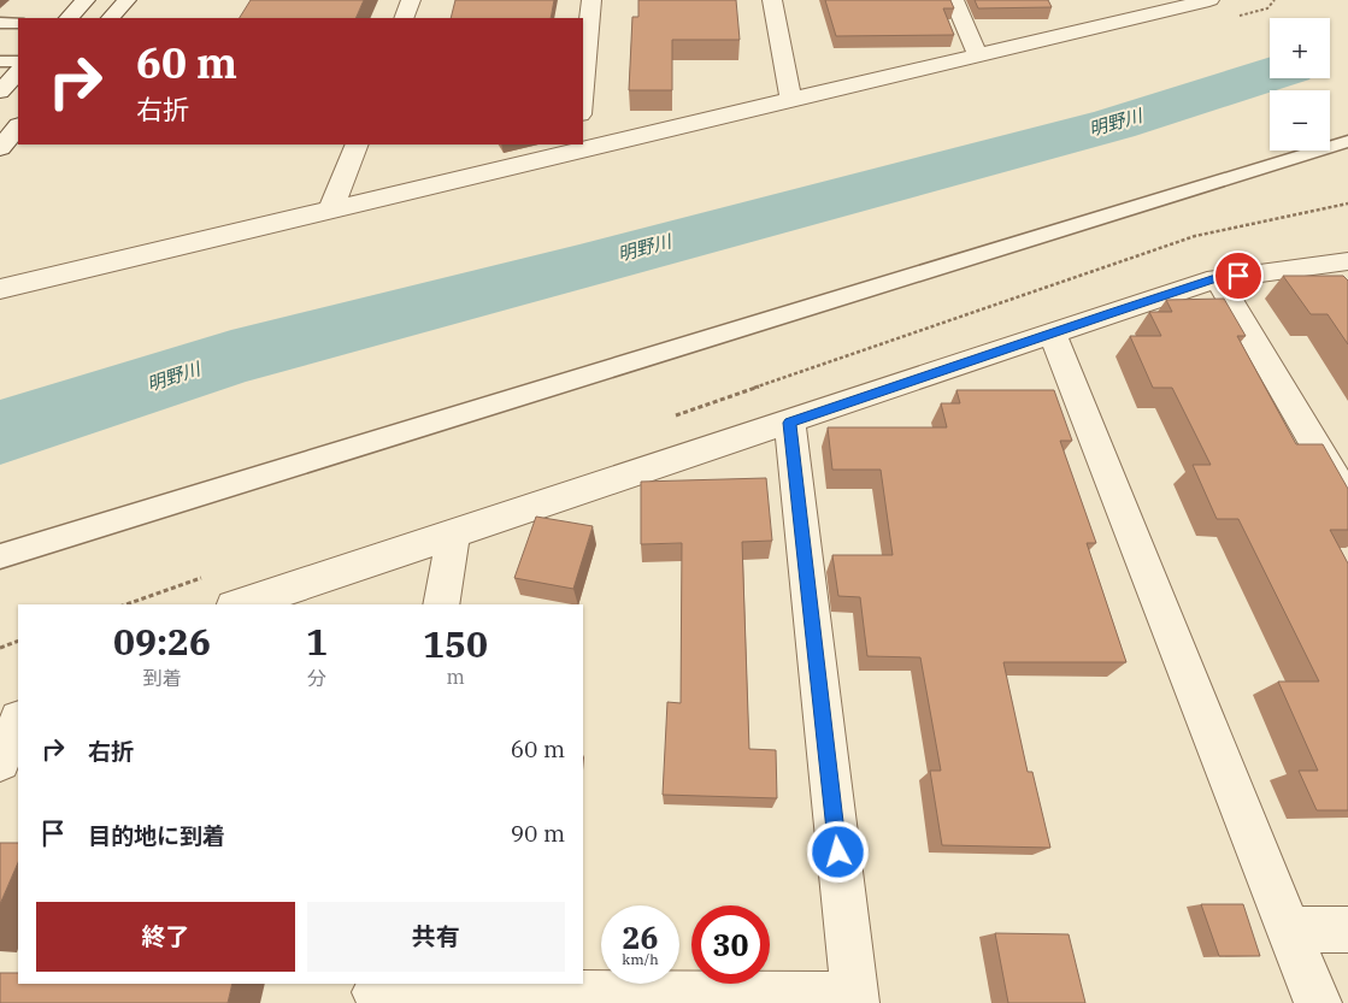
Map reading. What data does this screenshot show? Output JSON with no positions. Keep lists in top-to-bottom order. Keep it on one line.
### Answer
{"water":["明野川"],"page":{"map_buttons":["+","−"],"turn":["60 m","右折"],"eta":["09:26","到着","1","分","150","m"],"list":[{"name":"右折","value":"60 m"},{"name":"目的地に到着","value":"90 m"}],"buttons":["終了","共有"],"speed":"26 km/h","limit":"30"}}
